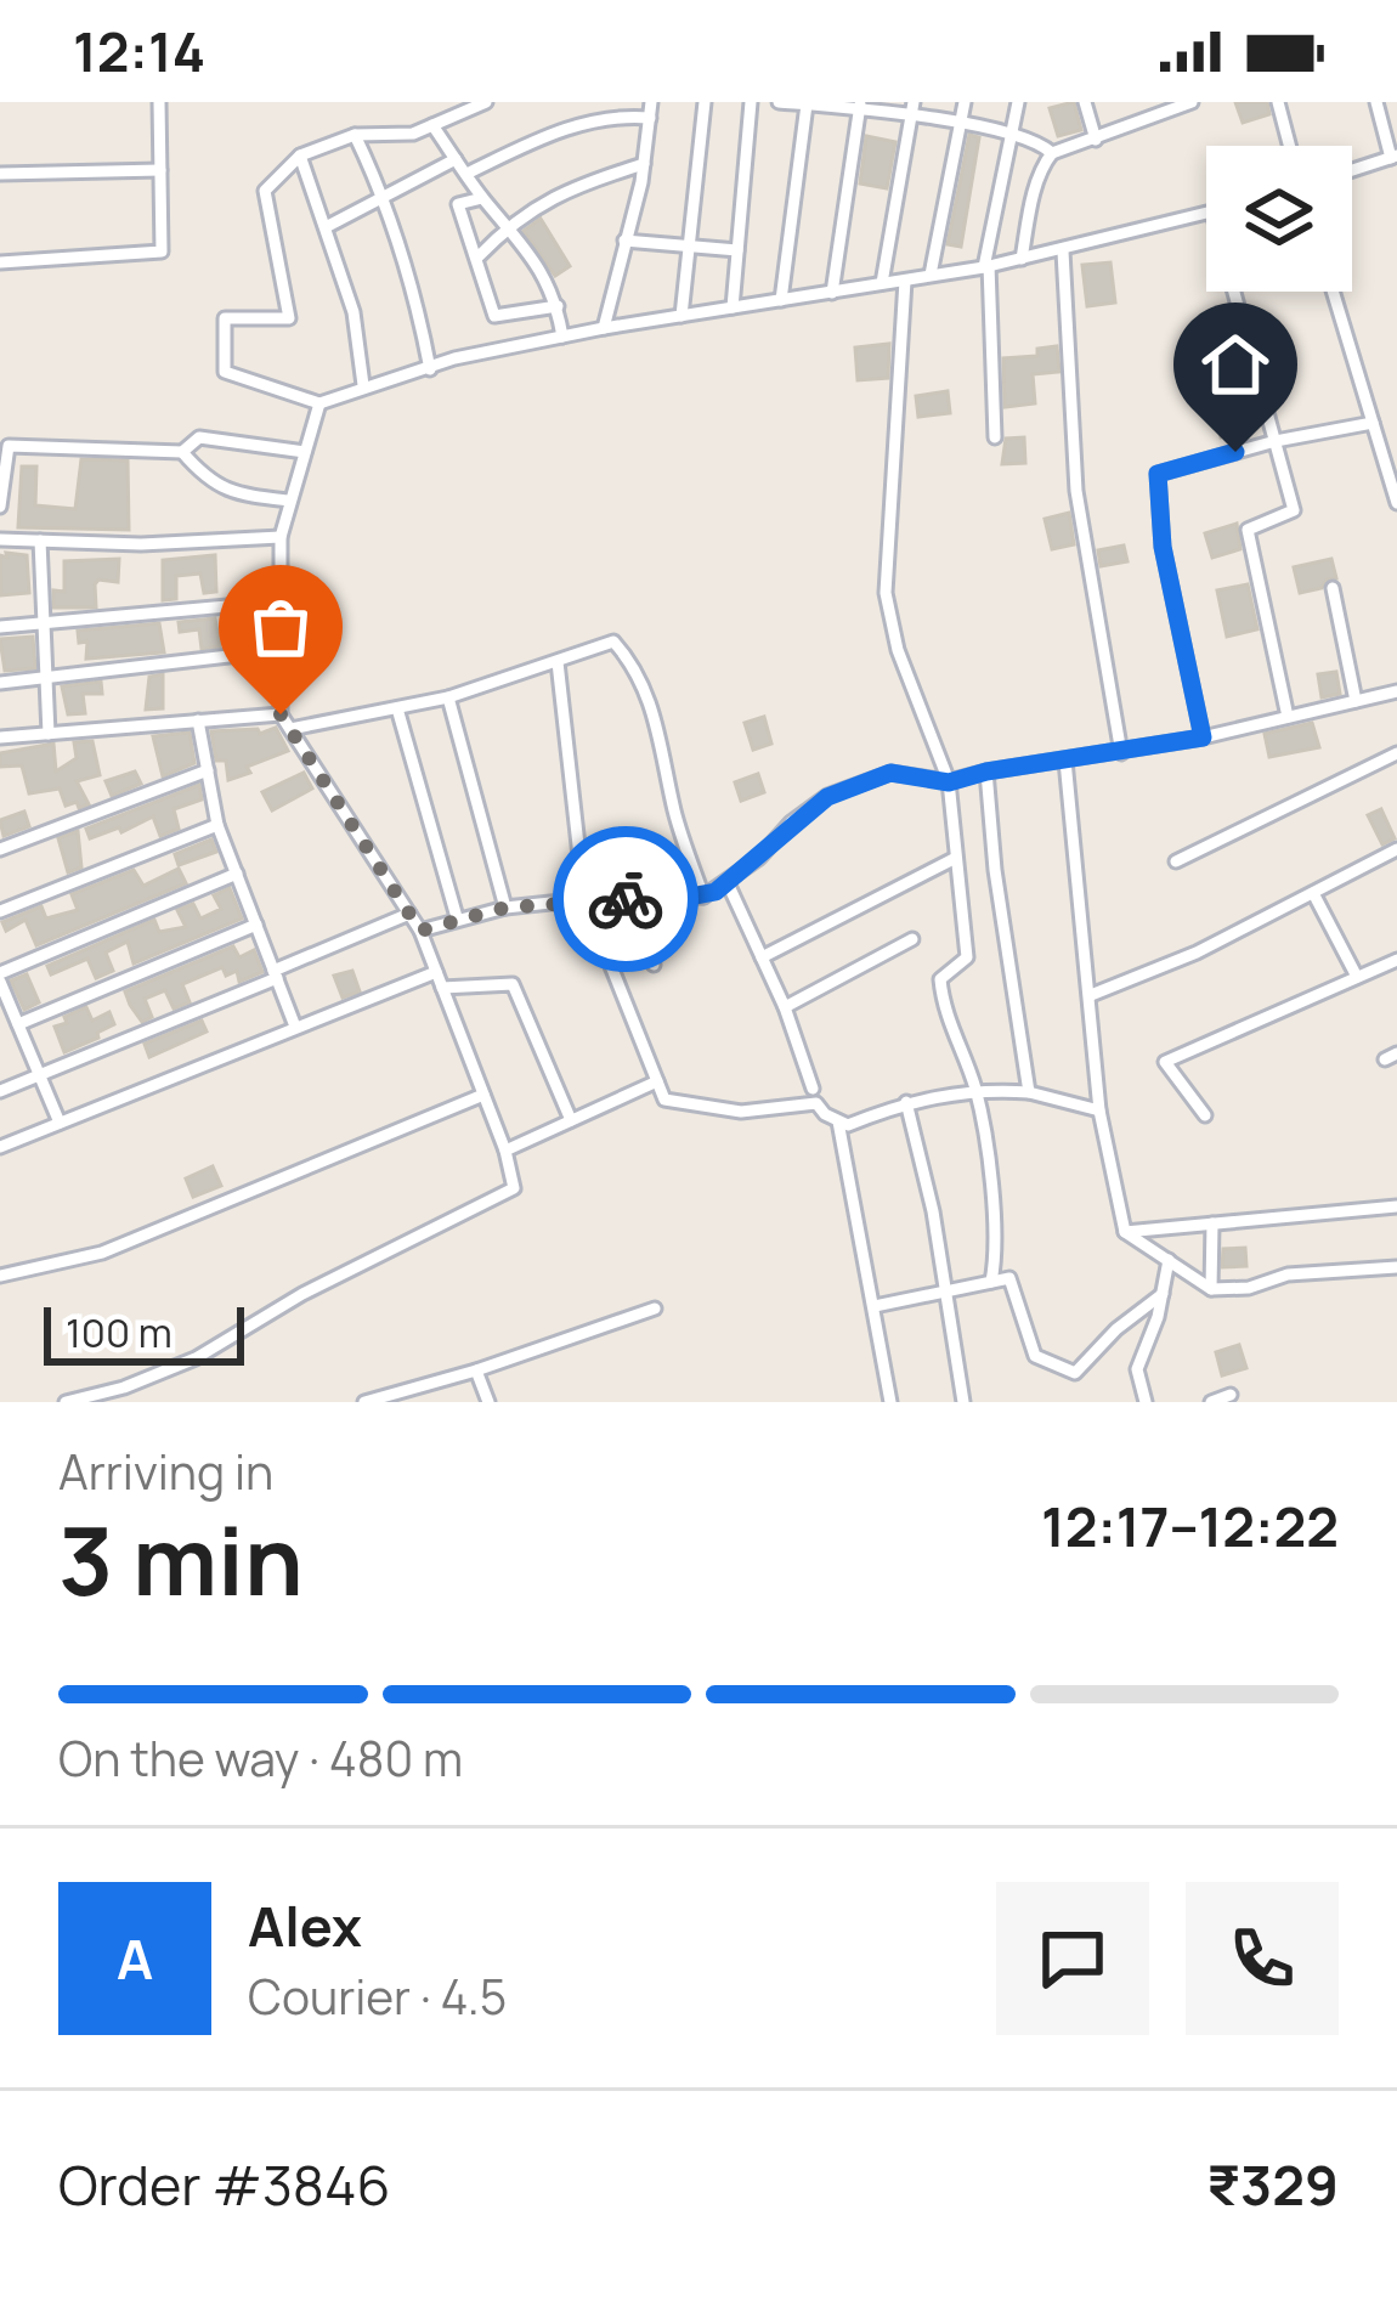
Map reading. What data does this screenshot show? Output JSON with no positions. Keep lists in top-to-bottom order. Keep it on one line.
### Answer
{"scale_bar":"100 m","page":{"status":"12:14","scale":"100 m","heading":["3 min","Arriving in","12:17–12:22"],"panel":["Alex","Courier · 4.5","Order #3846","₹329"],"bar":"On the way · 480 m","round":"A"}}
